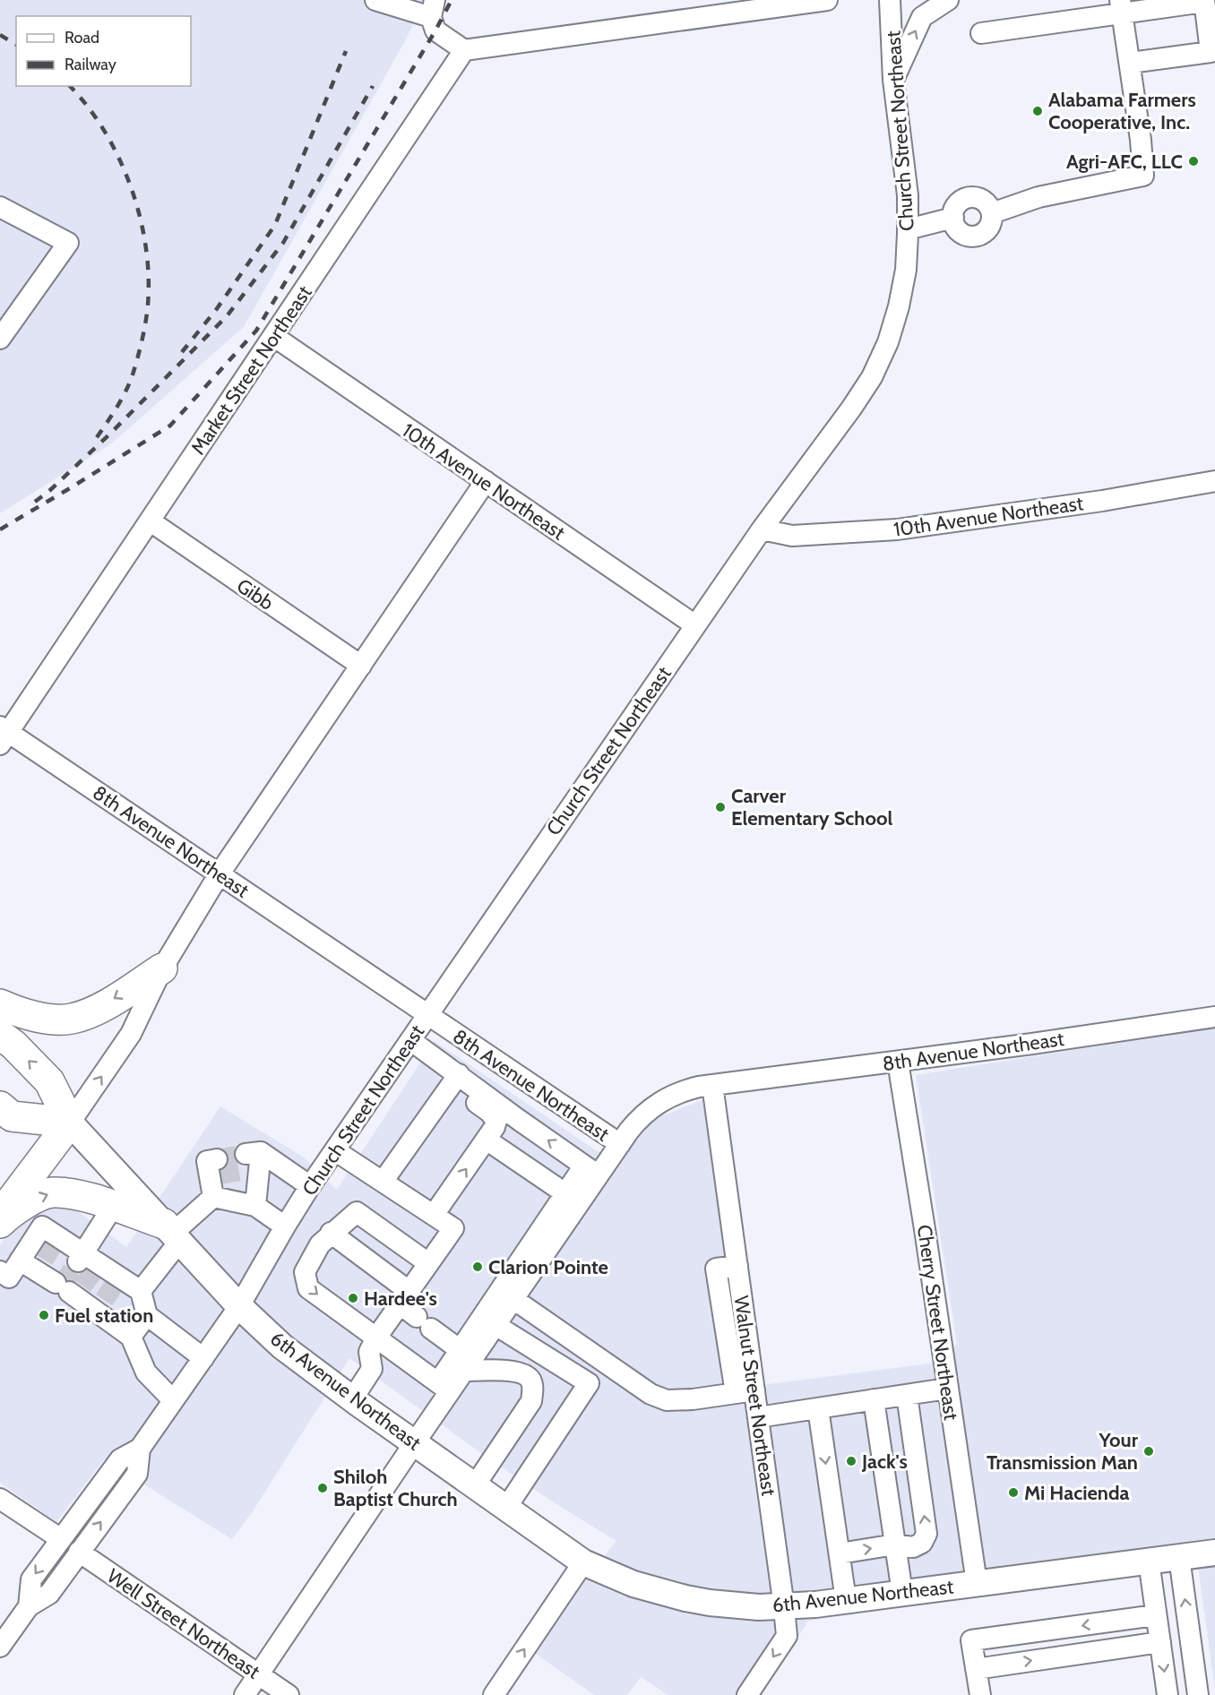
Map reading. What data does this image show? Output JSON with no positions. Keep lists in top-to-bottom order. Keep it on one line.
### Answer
{"streets":{"highway":["6th Avenue Northeast"],"street":["Church Street Northeast","Market Street Northeast","10th Avenue Northeast","Gibb","8th Avenue Northeast","Cherry Street Northeast","Walnut Street Northeast","Well Street Northeast"]},"crossings":[["Church Street Northeast","10th Avenue Northeast"],["Church Street Northeast","8th Avenue Northeast"],["Church Street Northeast","6th Avenue Northeast"],["Church Street Northeast","Well Street Northeast"],["Market Street Northeast","10th Avenue Northeast"],["Market Street Northeast","Gibb"],["Market Street Northeast","8th Avenue Northeast"],["8th Avenue Northeast","Cherry Street Northeast"],["8th Avenue Northeast","Walnut Street Northeast"],["Cherry Street Northeast","6th Avenue Northeast"],["6th Avenue Northeast","Walnut Street Northeast"]],"places":["Alabama Farmers Cooperative, Inc.","Agri-AFC, LLC","Carver Elementary School","Clarion Pointe","Hardee's","Fuel station","Your Transmission Man","Jack's","Shiloh Baptist Church","Mi Hacienda"],"legend":["Road","Railway"]}
